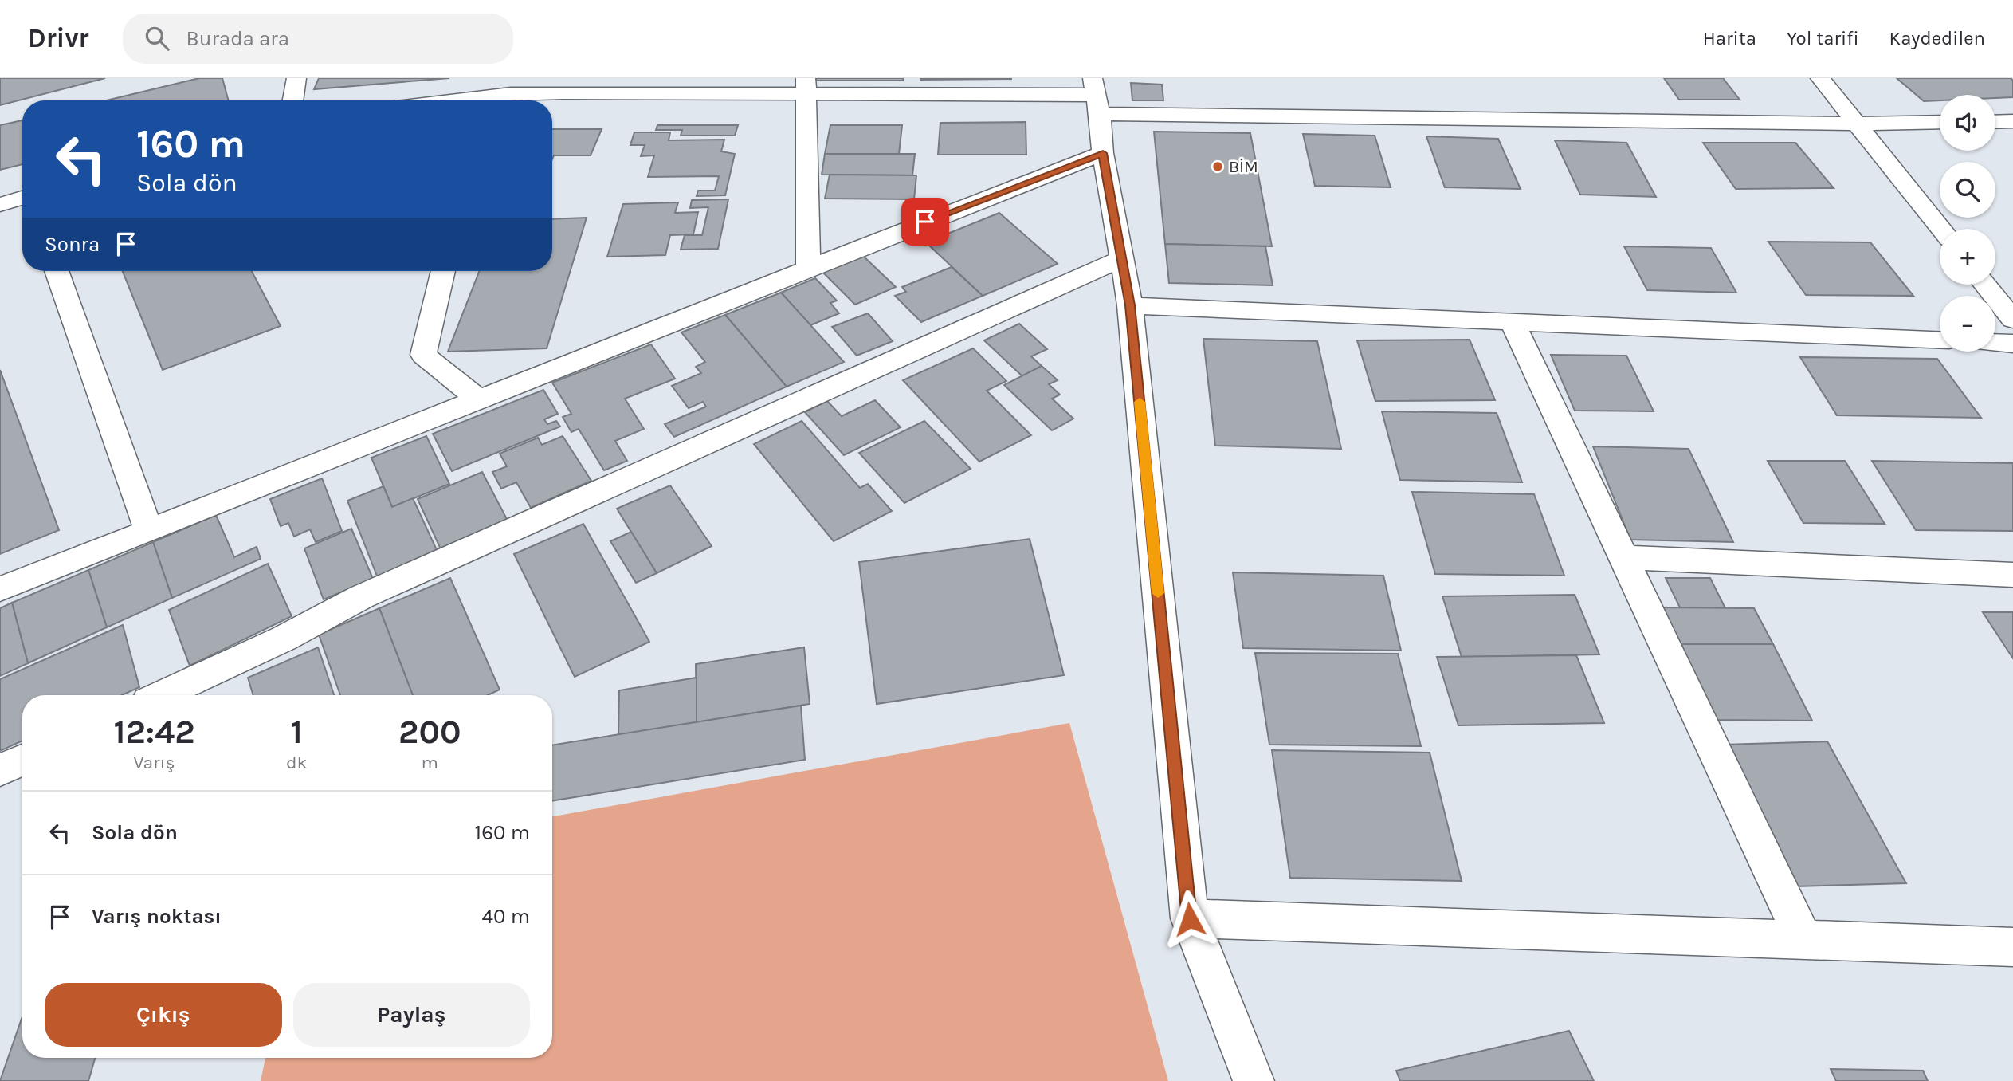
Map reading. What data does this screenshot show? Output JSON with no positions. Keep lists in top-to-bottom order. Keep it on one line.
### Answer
{"places":["BİM"],"page":{"header":"Drivr","search":"Burada ara","nav":["Harita","Yol tarifi","Kaydedilen"],"map_buttons":["+","−"],"turn":["160 m","Sola dön"],"then":"Sonra","eta":["12:42","Varış","1","dk","200","m"],"list":[{"name":"Sola dön","value":"160 m"},{"name":"Varış noktası","value":"40 m"}],"buttons":["Çıkış","Paylaş"]}}
